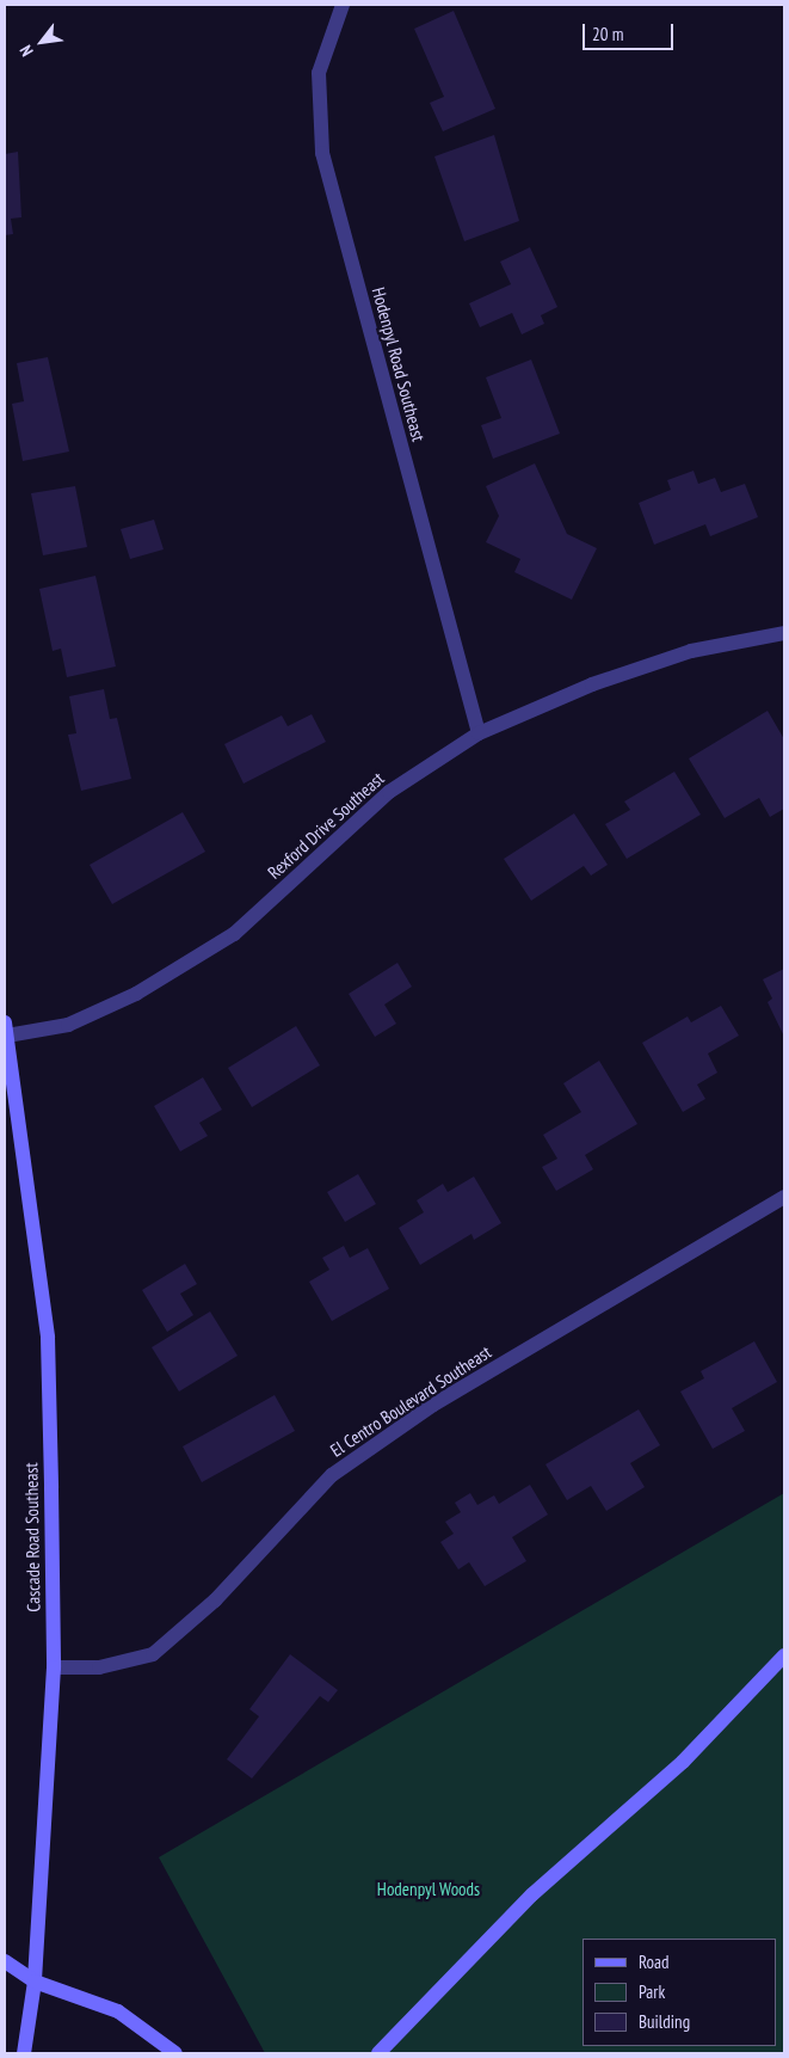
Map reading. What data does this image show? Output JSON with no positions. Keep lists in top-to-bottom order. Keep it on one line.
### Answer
{"streets":{"main road":["Cascade Road Southeast"],"street":["Hodenpyl Road Southeast","Rexford Drive Southeast","El Centro Boulevard Southeast"]},"crossings":[["Hodenpyl Road Southeast","Rexford Drive Southeast"],["Rexford Drive Southeast","Cascade Road Southeast"],["El Centro Boulevard Southeast","Cascade Road Southeast"]],"parks":["Hodenpyl Woods"],"legend":["Road","Park","Building"],"scale_bar":"20 m","north":"bottom left"}
